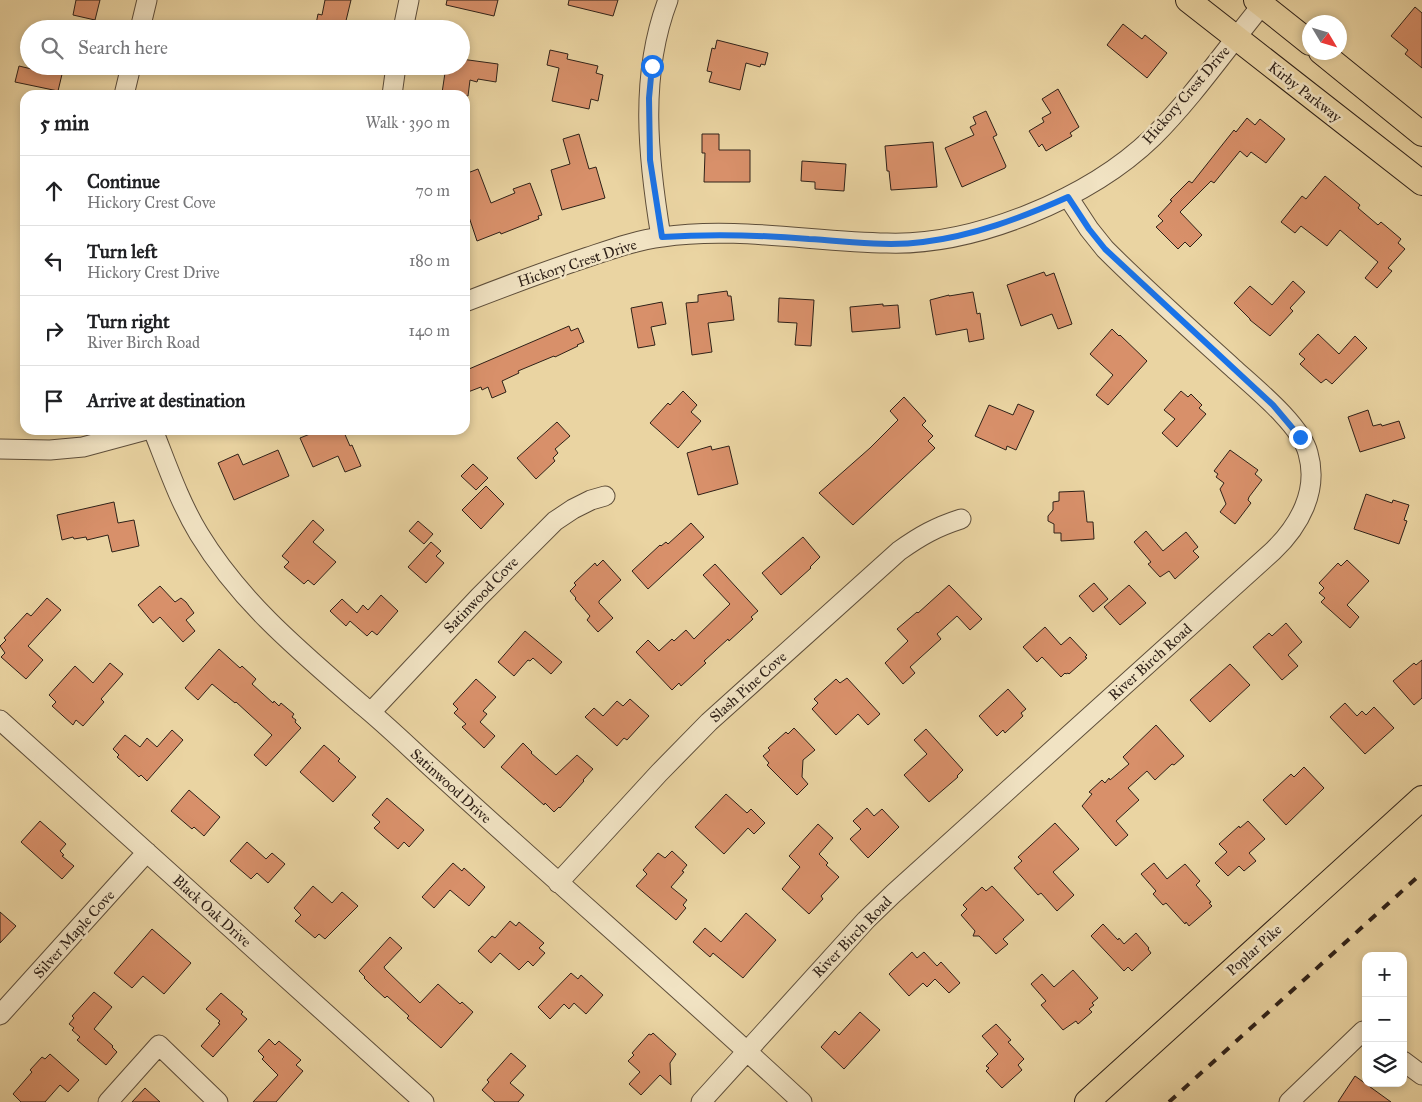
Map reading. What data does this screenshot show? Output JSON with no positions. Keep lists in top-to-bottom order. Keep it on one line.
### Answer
{"streets":{"main road":["Kirby Parkway","Poplar Pike"],"street":["Hickory Crest Drive","Satinwood Cove","River Birch Road","Slash Pine Cove","Satinwood Drive","Black Oak Drive","Silver Maple Cove"]},"crossings":[["Kirby Parkway","Hickory Crest Drive"],["Hickory Crest Drive","River Birch Road"],["Satinwood Cove","Satinwood Drive"],["River Birch Road","Satinwood Drive"],["Slash Pine Cove","Satinwood Drive"],["Black Oak Drive","Silver Maple Cove"]],"north":"bottom right","page":{"search":"Search here","heading":["5 min","Walk · 390 m"],"list":[["Continue","Hickory Crest Cove","70 m"],["Turn left","Hickory Crest Drive","180 m"],["Turn right","River Birch Road","140 m"],"Arrive at destination"],"map_buttons":["+","−"]}}
